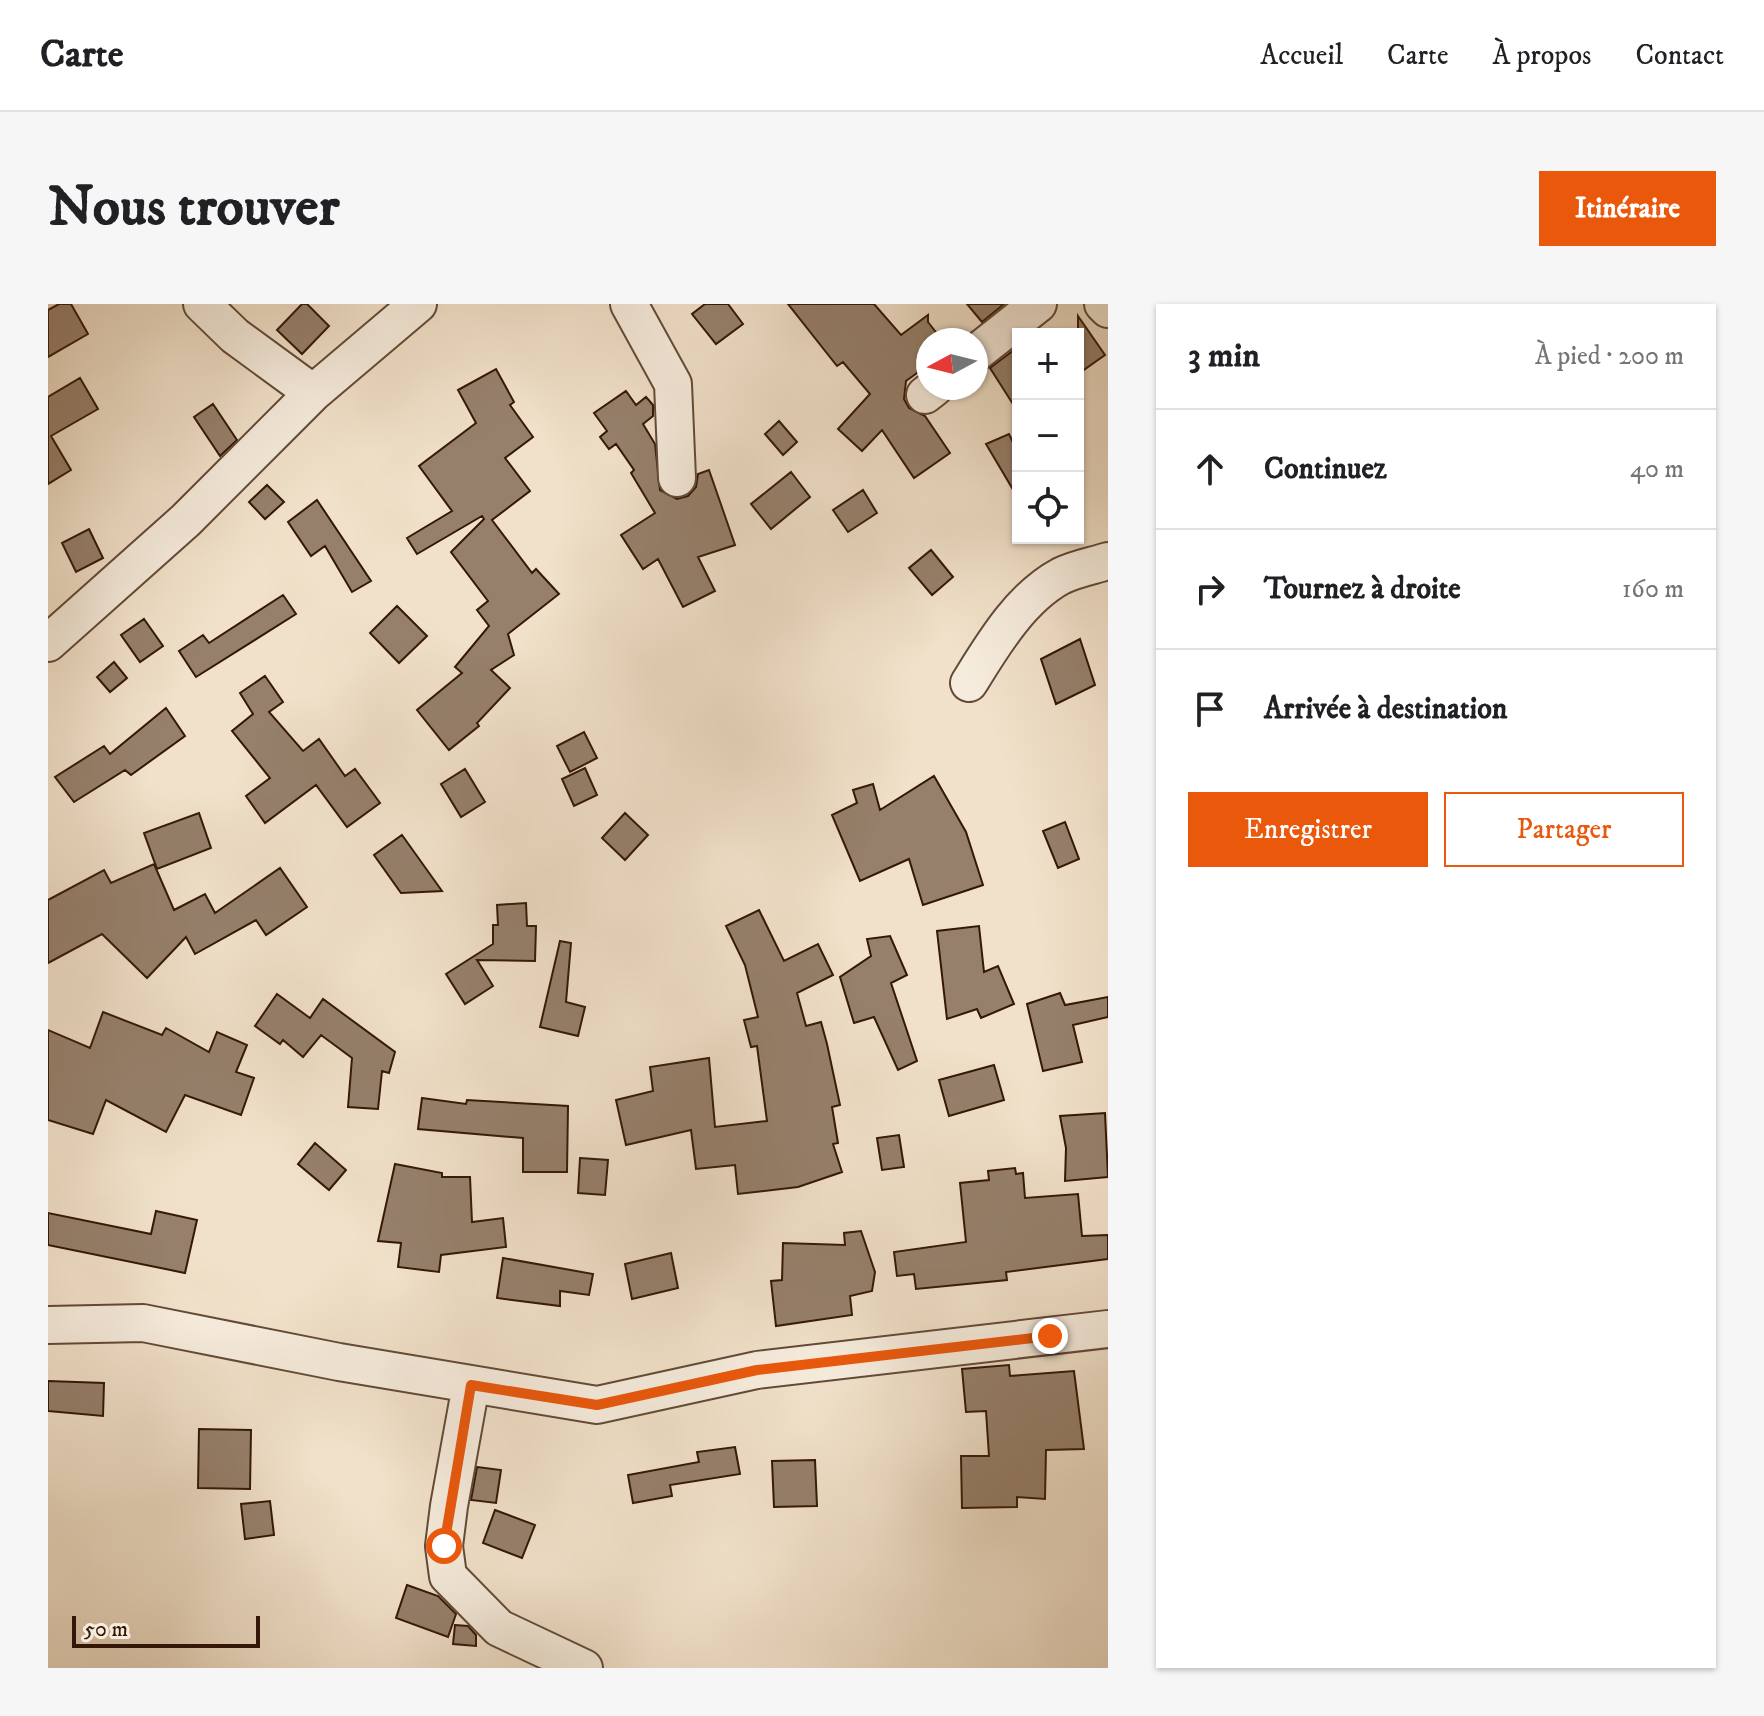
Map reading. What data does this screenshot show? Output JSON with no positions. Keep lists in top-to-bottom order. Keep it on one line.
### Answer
{"scale_bar":"50 m","north":"left","page":{"header":"Carte","nav":["Accueil","Carte","À propos","Contact"],"buttons":["Itinéraire",["Enregistrer","Partager"]],"title":"Nous trouver","heading":["3 min","À pied · 200 m"],"map_buttons":["+","−"],"list":[["Continuez","40 m"],["Tournez à droite","160 m"],"Arrivée à destination"],"scale":"50 m"}}
